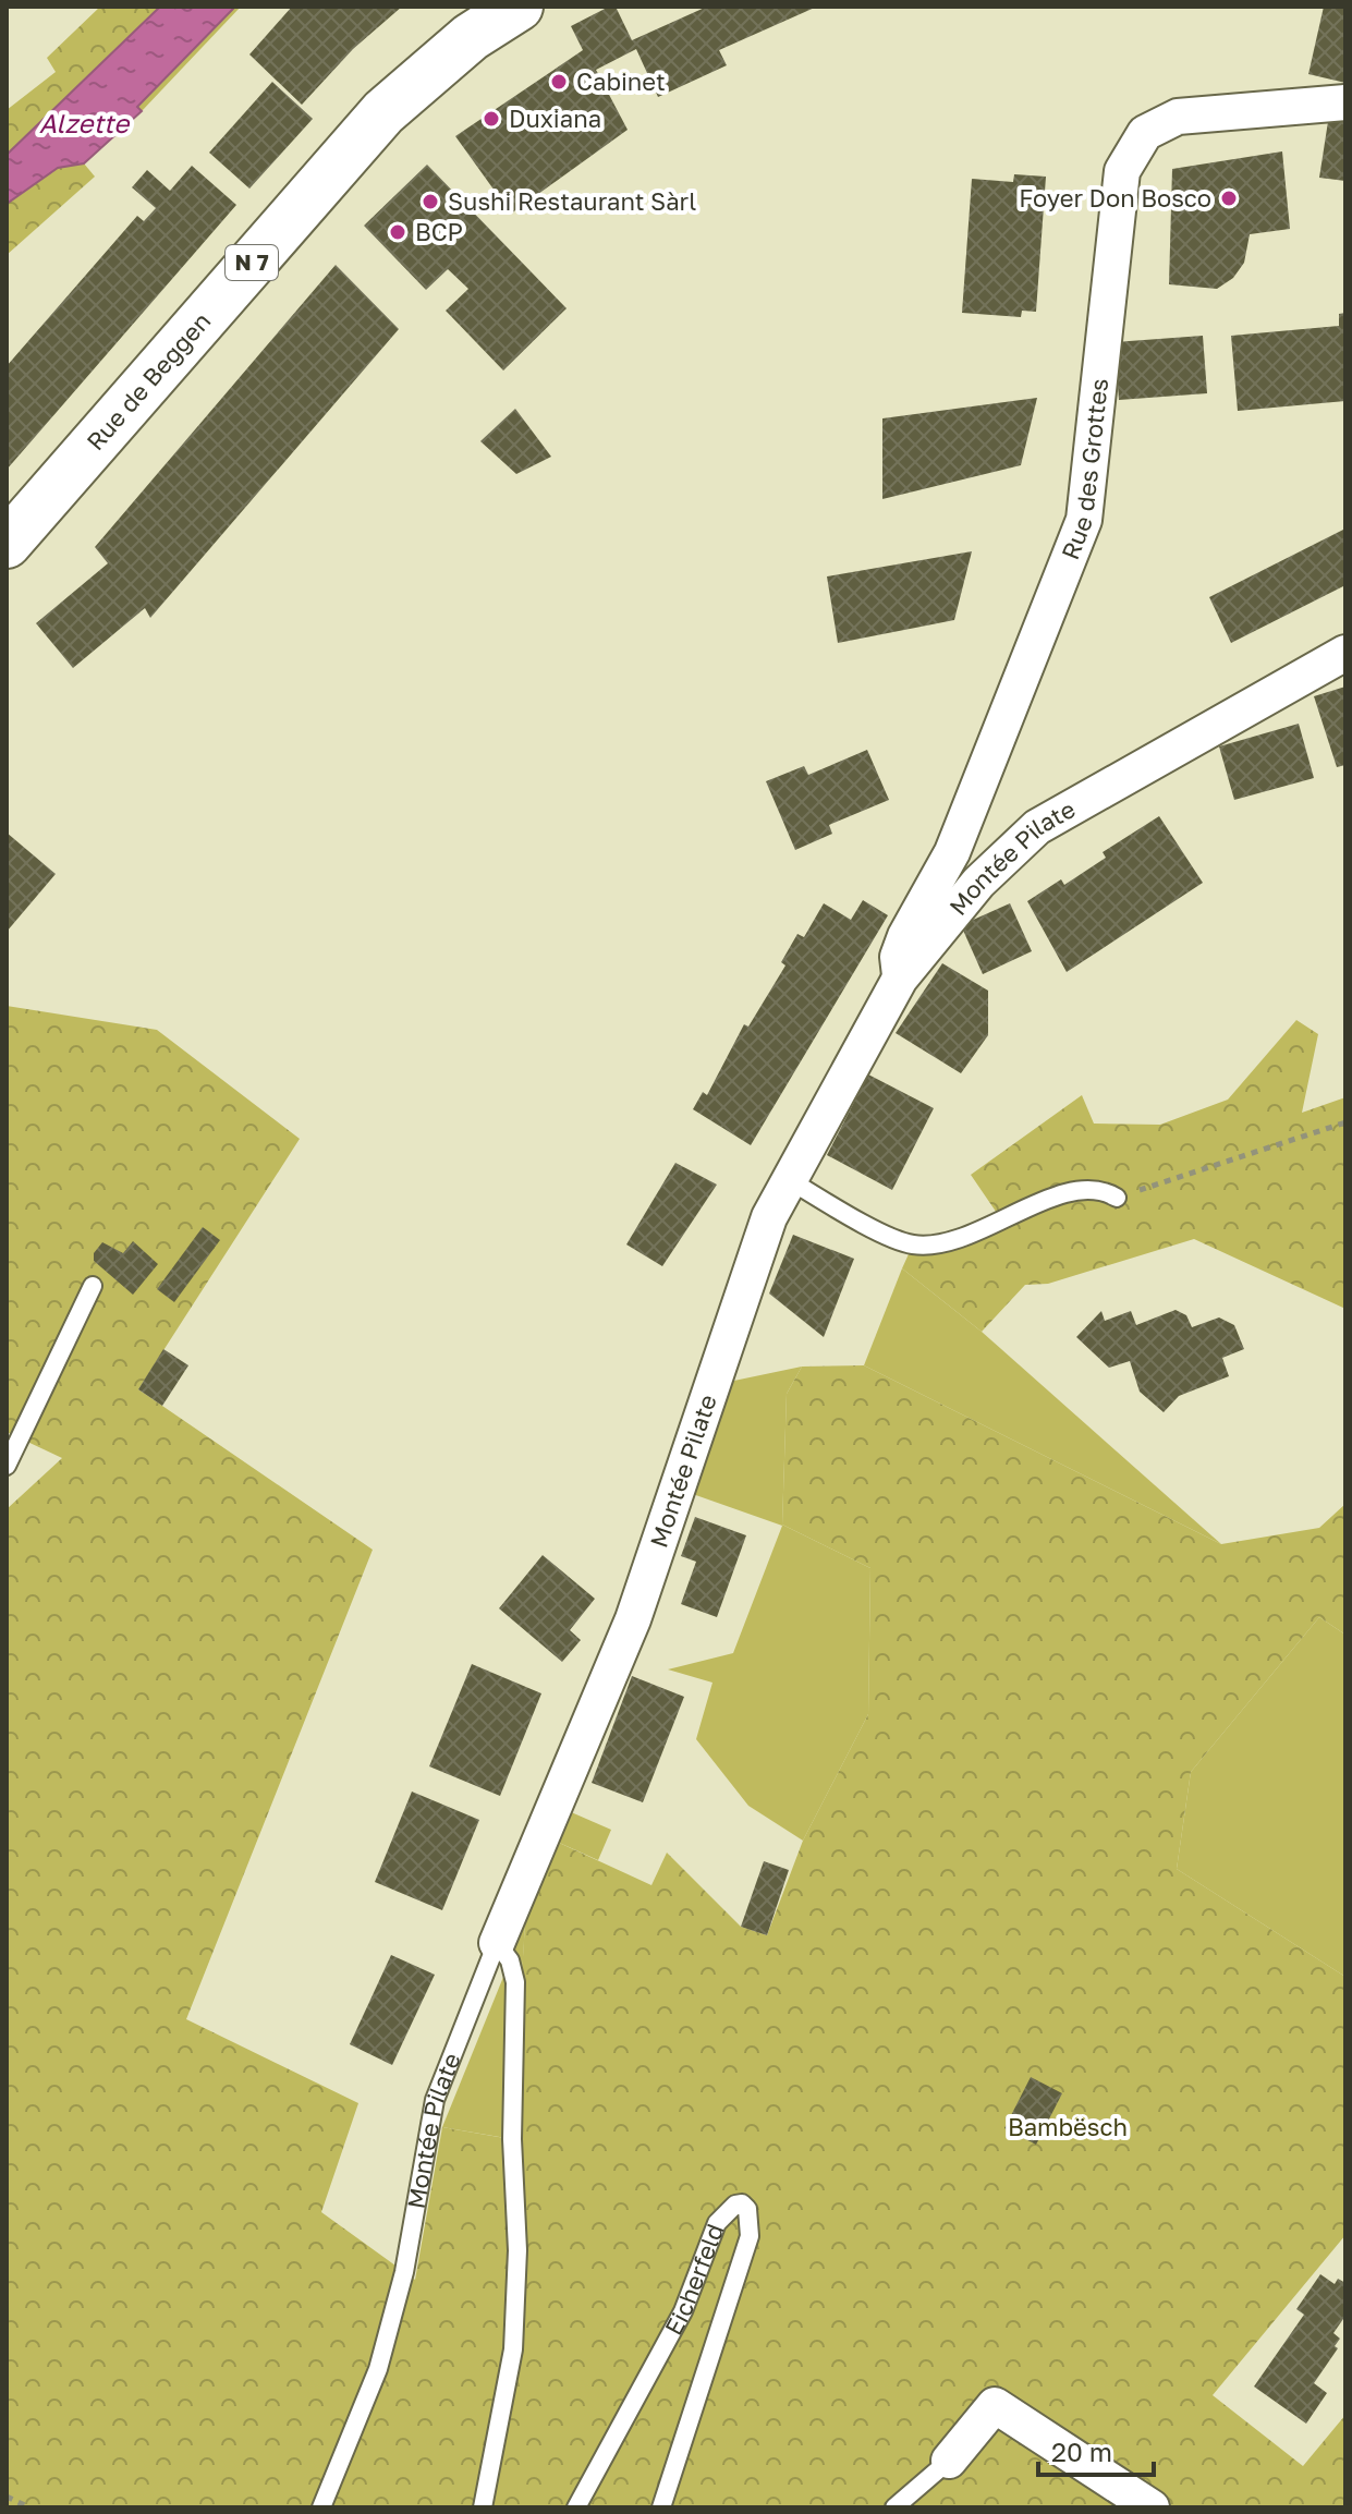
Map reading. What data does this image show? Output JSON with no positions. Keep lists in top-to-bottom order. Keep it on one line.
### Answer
{"streets":{"main road":["N 7","Rue de Beggen"],"street":["Rue des Grottes","Montée Pilate"],"lane":["Eicherfeld"]},"crossings":[["Rue des Grottes","Montée Pilate"]],"water":["Alzette"],"parks":["Bambësch"],"places":["Cabinet","Duxiana","Foyer Don Bosco","Sushi Restaurant Sàrl","BCP"],"scale_bar":"20 m"}
